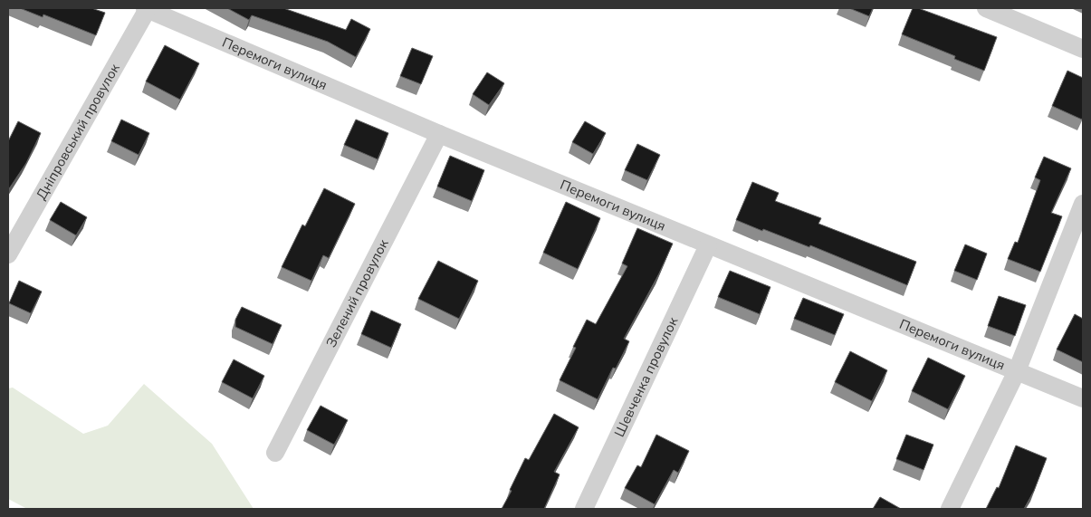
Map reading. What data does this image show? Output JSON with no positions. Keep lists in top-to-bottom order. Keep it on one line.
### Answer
{"streets":{"street":["Перемоги вулиця","Дніпровський провулок","Зелений провулок","Шевченка провулок"]},"crossings":[["Перемоги вулиця","Дніпровський провулок"],["Перемоги вулиця","Зелений провулок"],["Перемоги вулиця","Шевченка провулок"]]}
